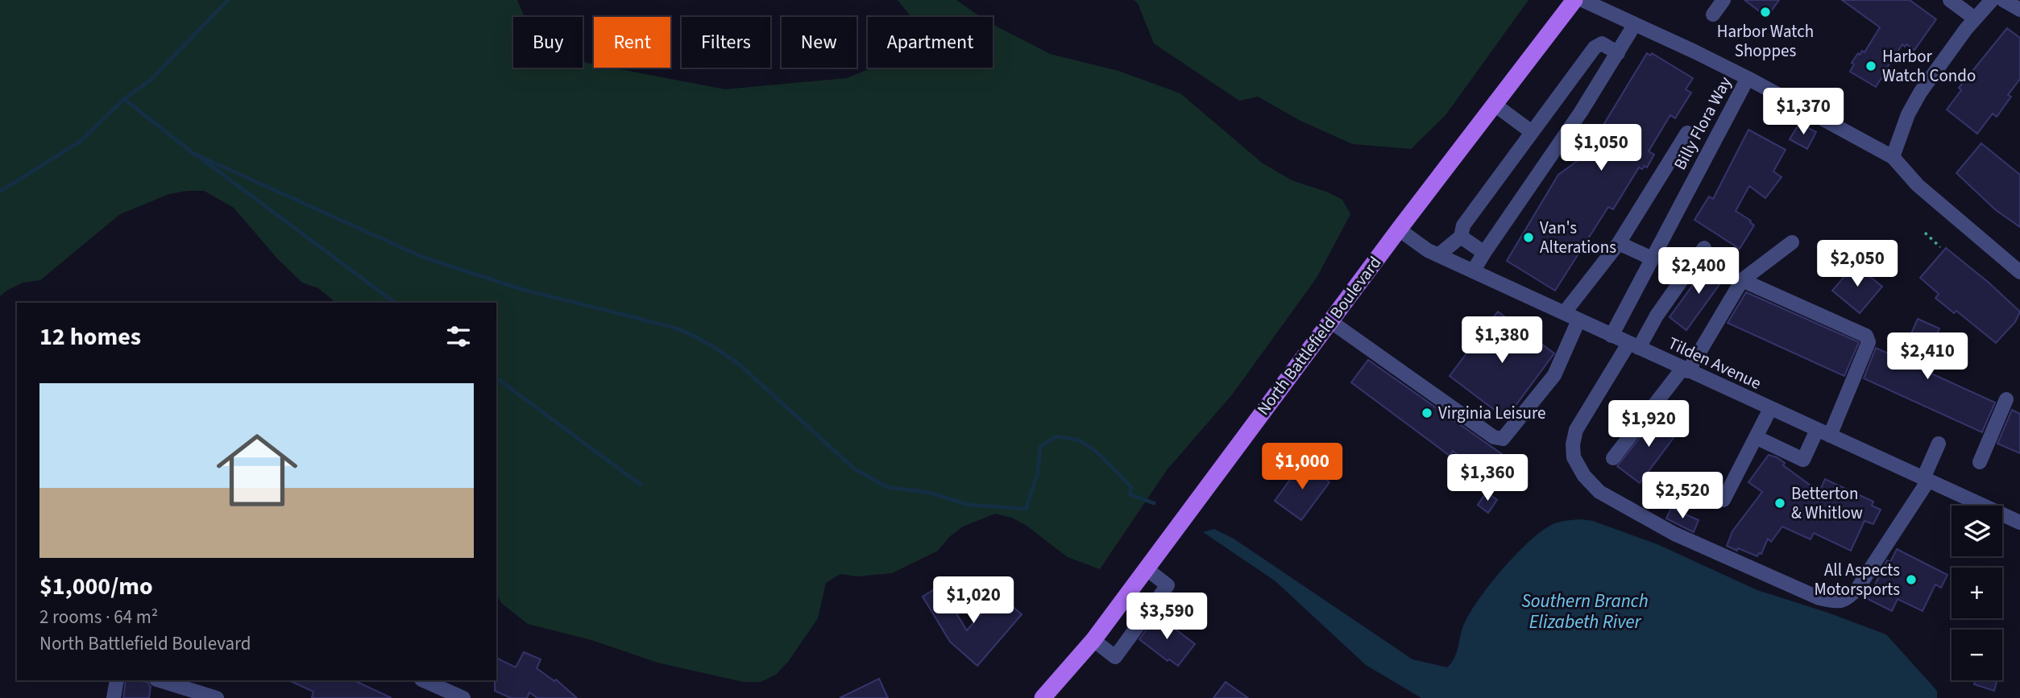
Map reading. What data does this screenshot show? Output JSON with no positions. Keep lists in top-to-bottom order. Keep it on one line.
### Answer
{"streets":{"main road":["North Battlefield Boulevard"],"street":["Billy Flora Way","Tilden Avenue"]},"crossings":[["Billy Flora Way","Tilden Avenue"],["North Battlefield Boulevard","Tilden Avenue"]],"water":["Southern Branch Elizabeth River"],"places":["Harbor Watch Shoppes","Harbor Watch Condo","Van's Alterations","Virginia Leisure","Betterton & Whitlow","All Aspects Motorsports"],"page":{"chip":["Buy","Rent","Filters","New","Apartment"],"price":["$1,370","$1,050","$2,050","$2,400","$1,380","$2,410","$1,920","$1,000","$1,360","$2,520","$1,020","$3,590"],"heading":"12 homes","list":[{"name":"$1,000/mo","note":"2 rooms · 64 m² · North Battlefield Boulevard"}],"map_buttons":["+","−"]}}
